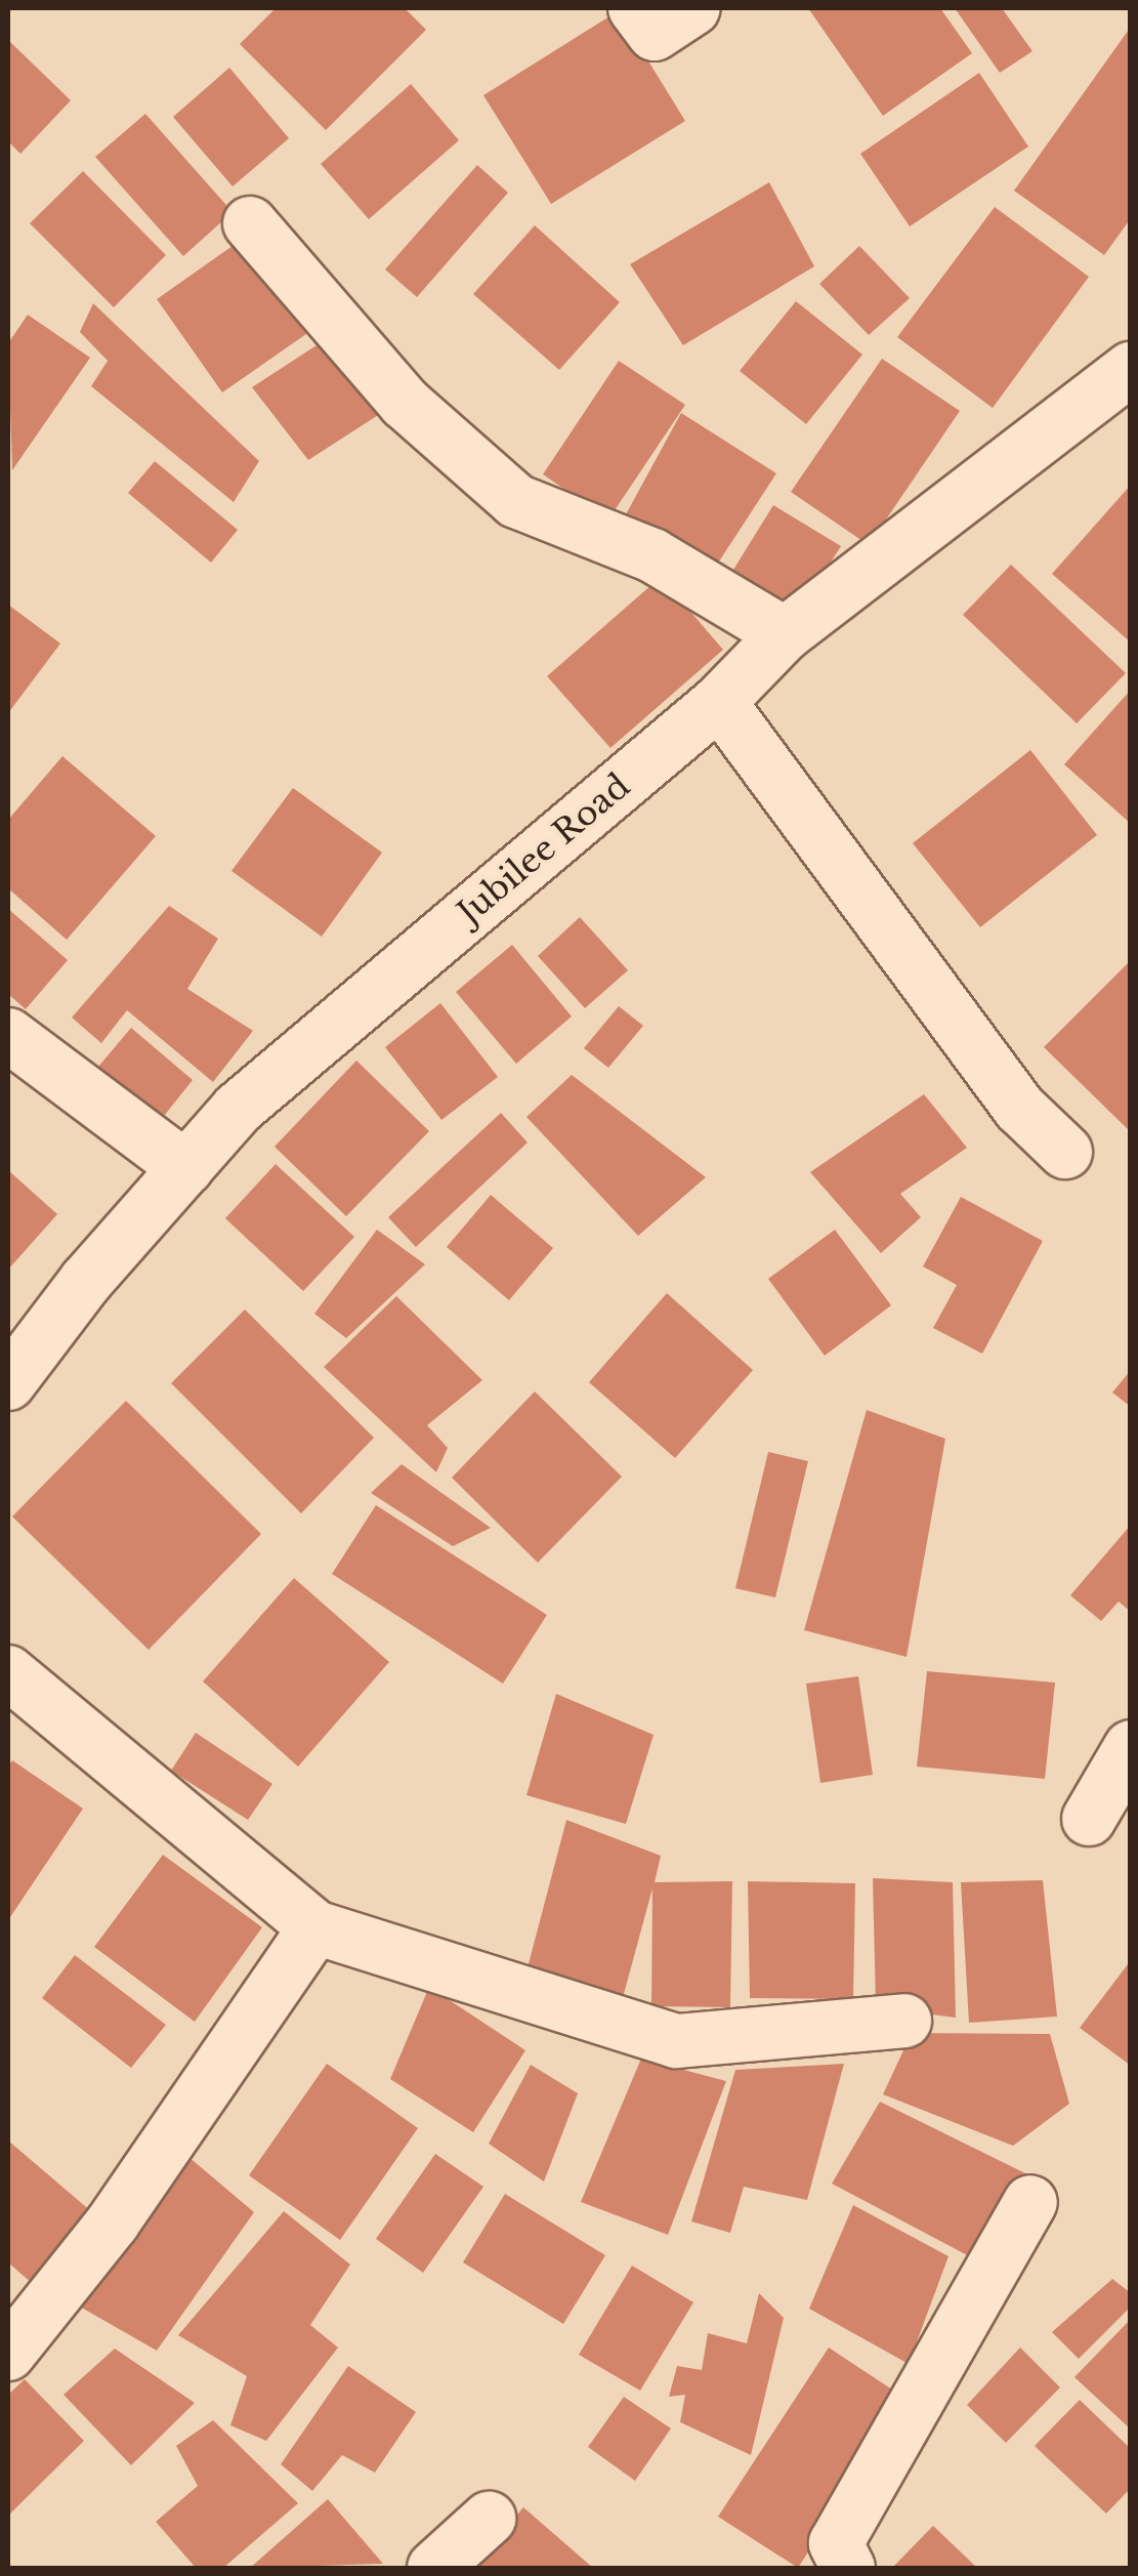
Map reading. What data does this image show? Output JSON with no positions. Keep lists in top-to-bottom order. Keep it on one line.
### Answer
{"streets":{"street":["Jubilee Road"]}}
